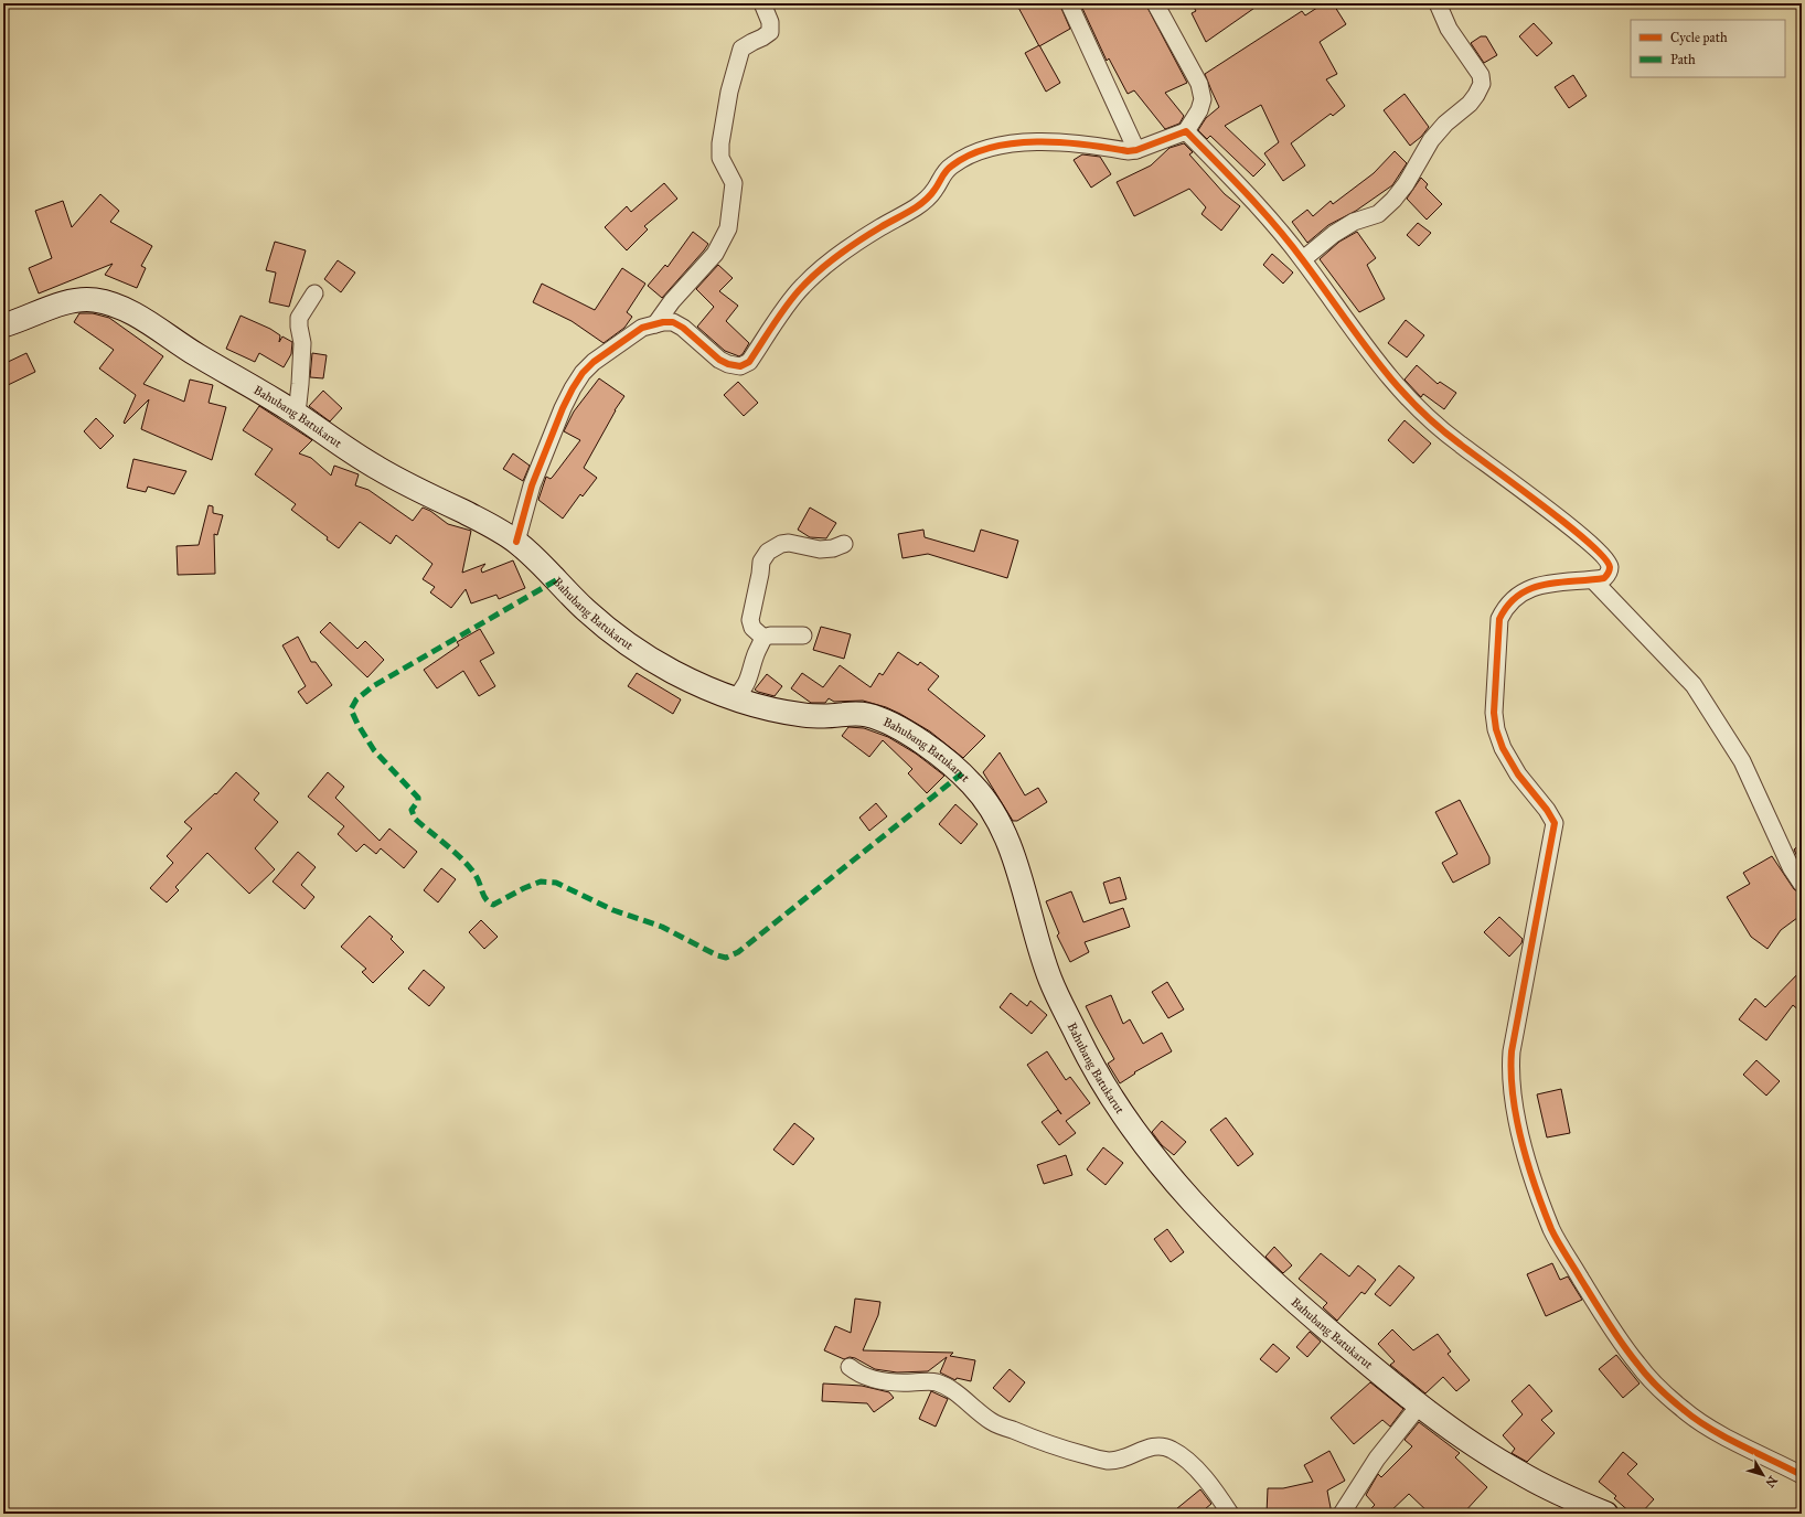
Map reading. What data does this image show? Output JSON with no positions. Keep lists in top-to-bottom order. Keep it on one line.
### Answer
{"streets":{"street":["Bahubang Batukarut"]},"legend":["Cycle path","Path"],"north":"bottom right"}
